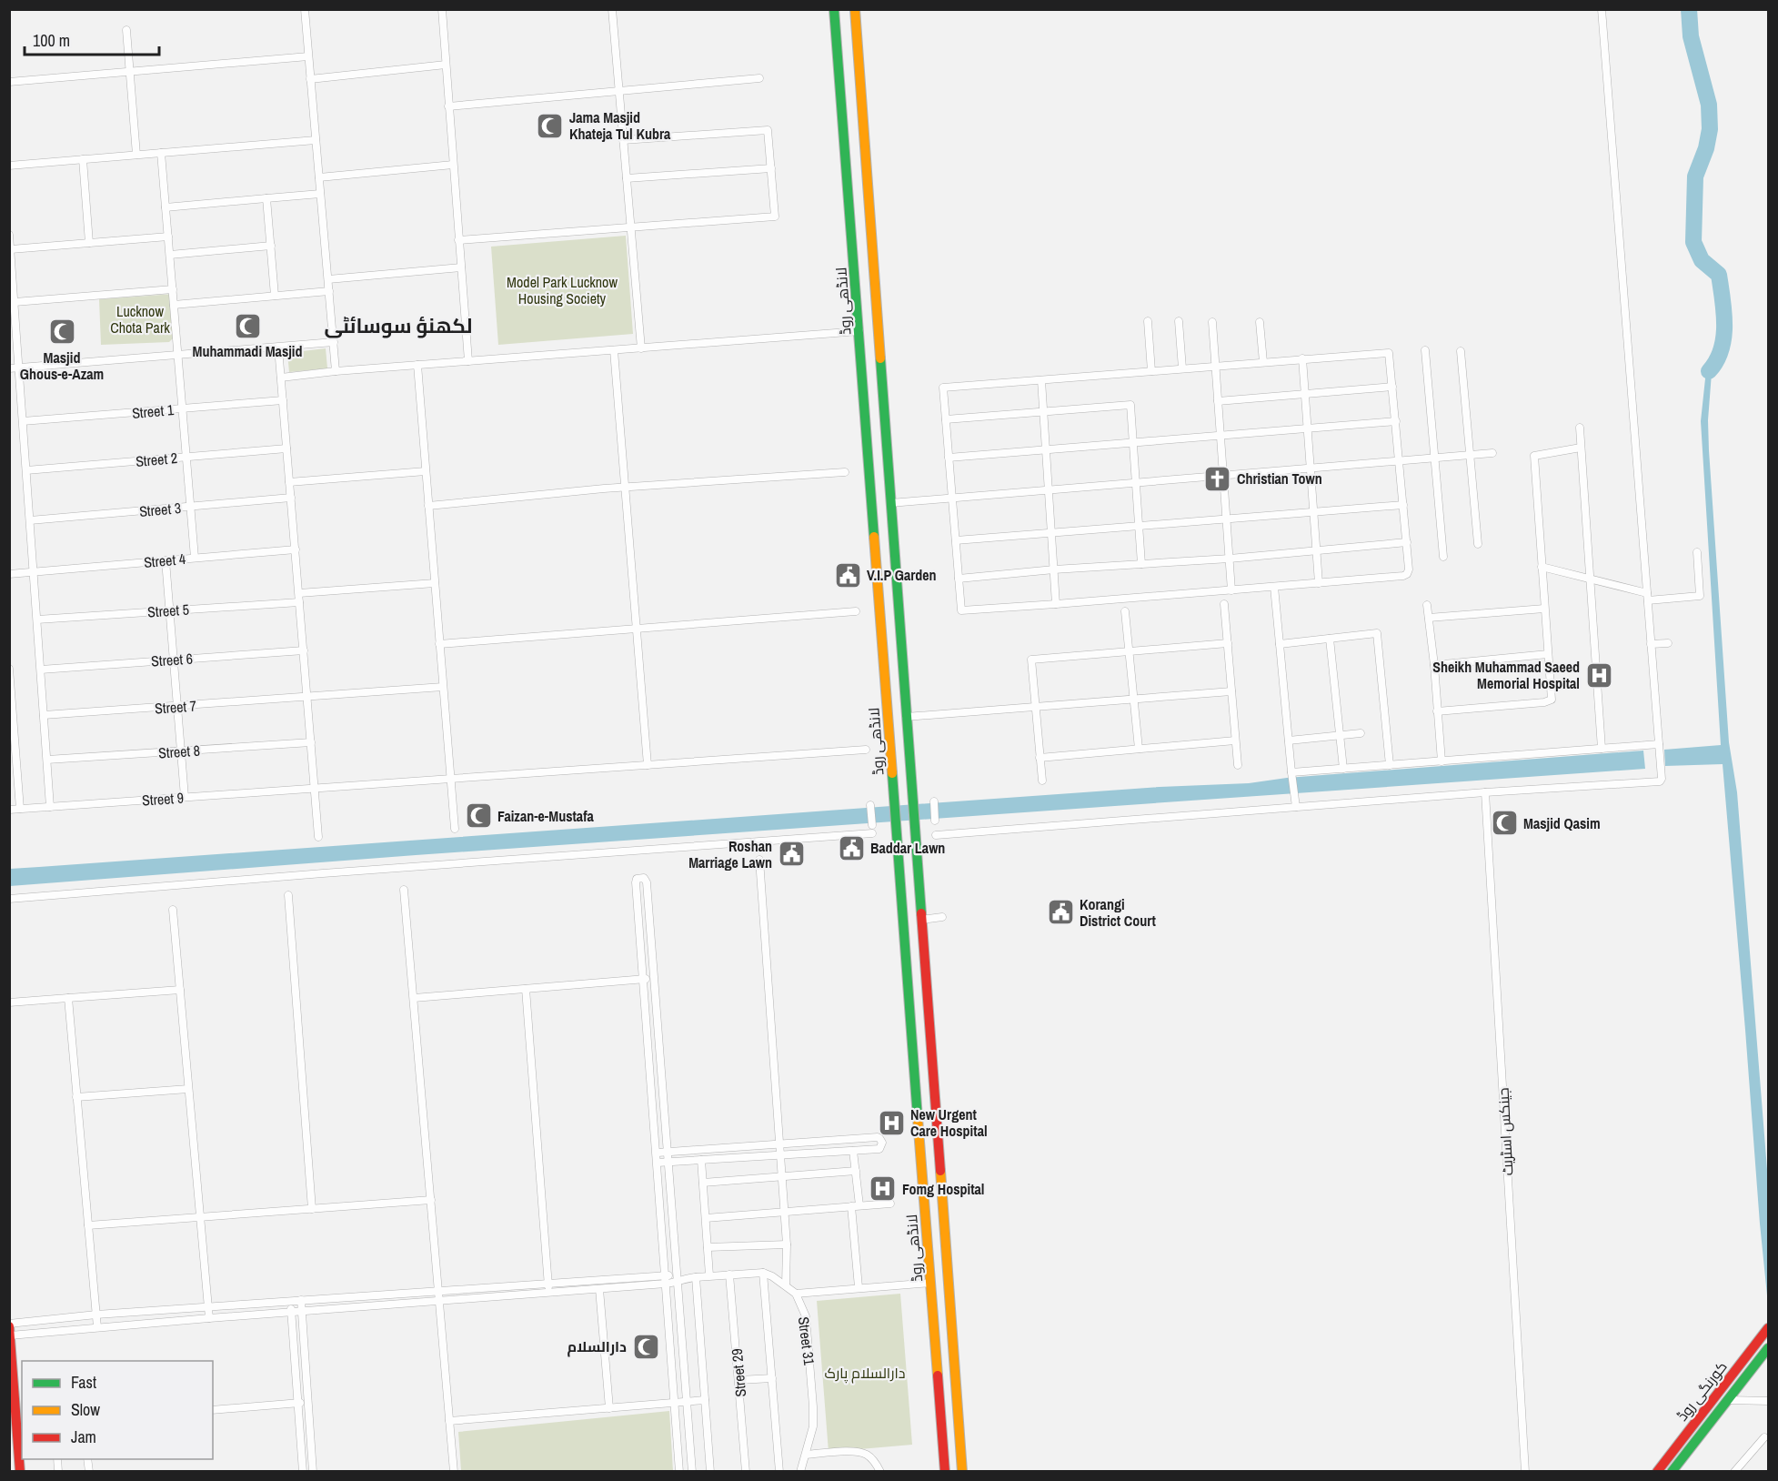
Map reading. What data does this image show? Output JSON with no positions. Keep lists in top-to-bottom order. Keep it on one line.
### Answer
{"streets":{"main road":["لانڈھی روڈ","کورنگی روڈ"],"street":["Street 1","Street 2","Street 3","Street 4","Street 5","Street 6","Street 7","Street 8","Street 9","جینکس اسٹریٹ","Street 31","Street 29"]},"districts":["لکھنؤ سوسائٹی"],"parks":["Model Park Lucknow Housing Society","Lucknow Chota Park","دارالسلام پارک"],"places":{"mosque":["Jama Masjid Khateja Tul Kubra","Muhammadi Masjid","Masjid Ghous-e-Azam","Faizan-e-Mustafa","Masjid Qasim","دارالسلام"],"church":["Christian Town"],"public building":["V.I.P Garden","Baddar Lawn","Roshan Marriage Lawn","Korangi District Court"],"hospital":["Sheikh Muhammad Saeed Memorial Hospital","New Urgent Care Hospital","Fomg Hospital"]},"legend":["Fast","Slow","Jam"],"scale_bar":"100 m"}
